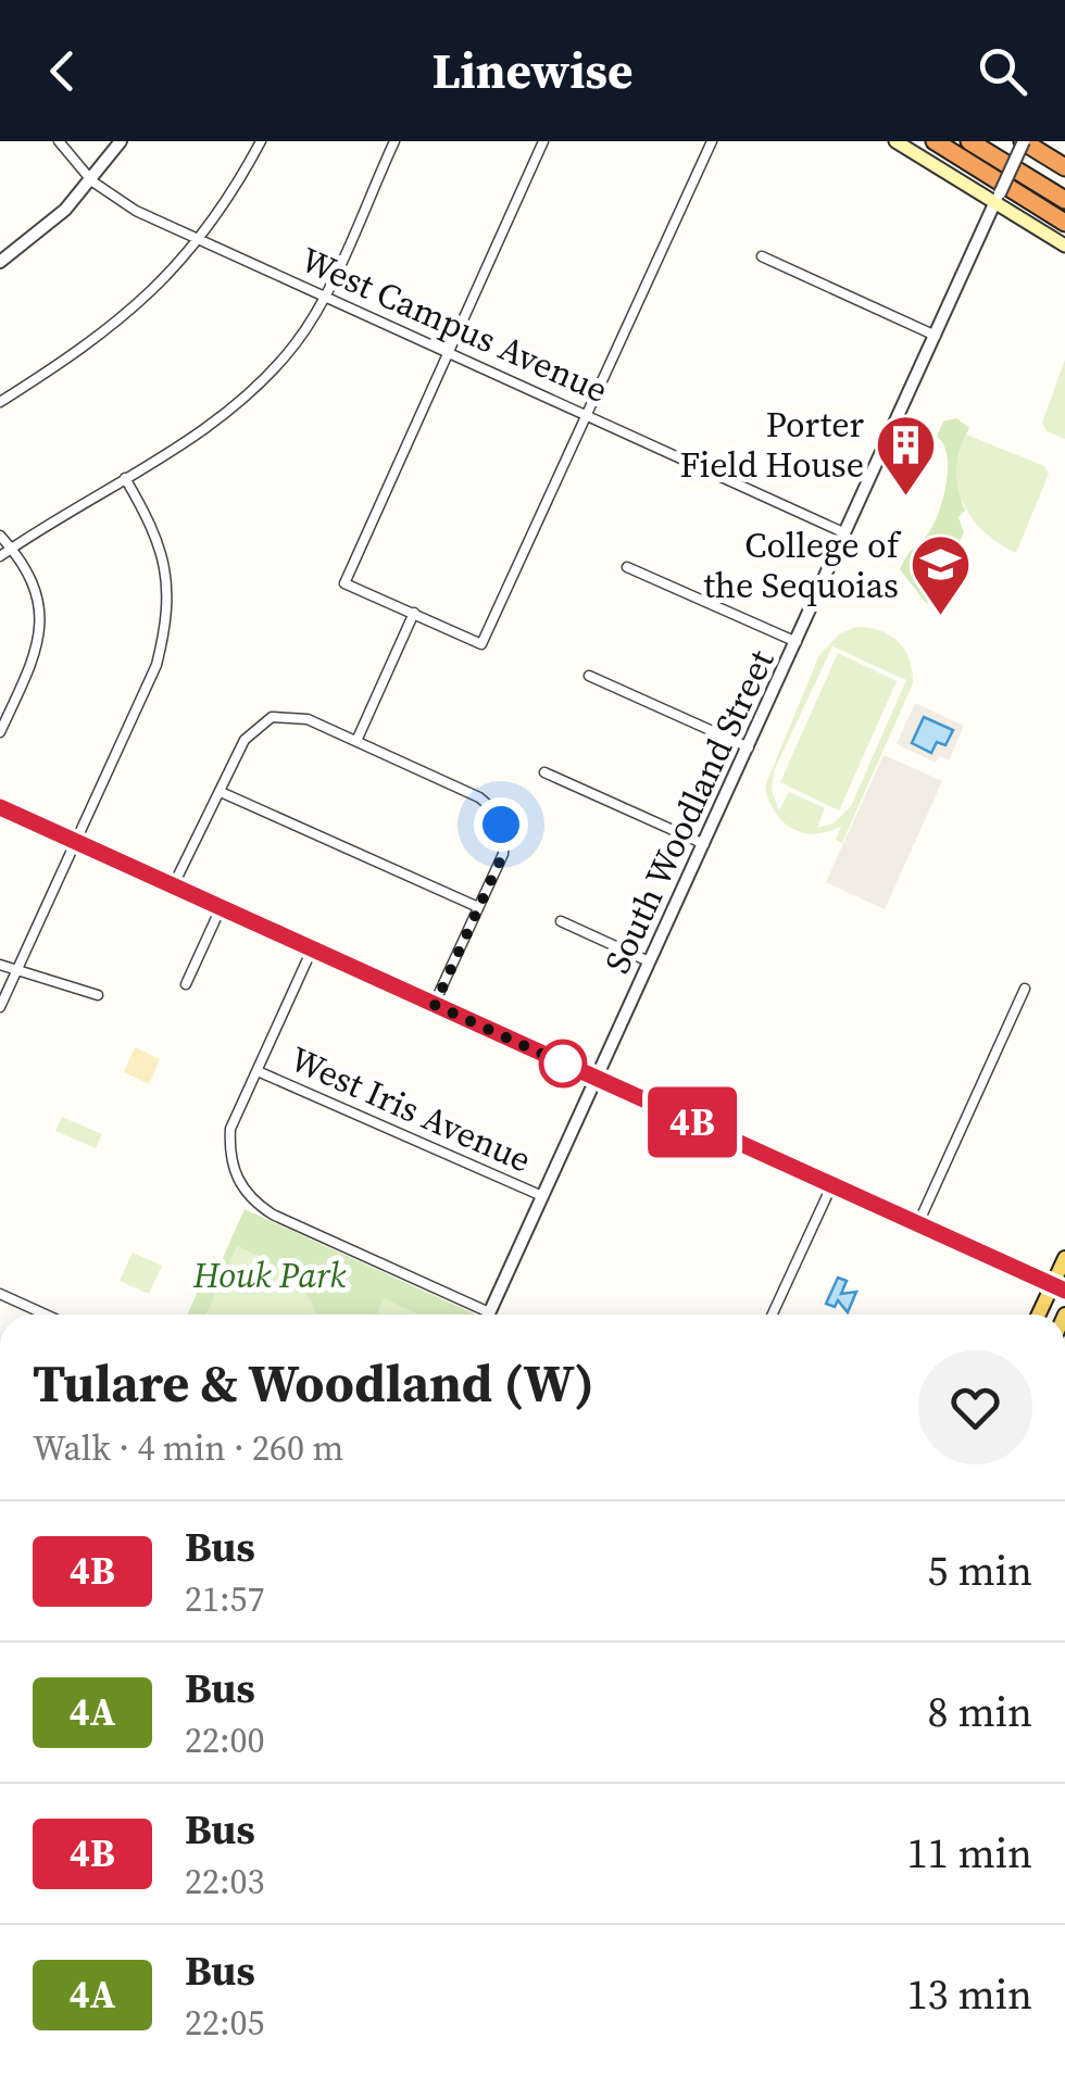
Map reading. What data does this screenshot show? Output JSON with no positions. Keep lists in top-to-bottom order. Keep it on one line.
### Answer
{"streets":{"street":["West Campus Avenue","South Woodland Street","West Iris Avenue"]},"crossings":[["West Campus Avenue","South Woodland Street"],["South Woodland Street","West Iris Avenue"]],"parks":["Houk Park"],"places":{"building":["Porter Field House"],"school or university":["College of the Sequoias"]},"lines":["bus line 4B"],"page":{"header":"Linewise","on_map":"4B","heading":["Tulare & Woodland (W)","Walk · 4 min · 260 m"],"list":[{"mark":"4B","name":"Bus","note":"21:57","value":"5 min"},{"mark":"4A","name":"Bus","note":"22:00","value":"8 min"},{"mark":"4B","name":"Bus","note":"22:03","value":"11 min"},{"mark":"4A","name":"Bus","note":"22:05","value":"13 min"}]}}
